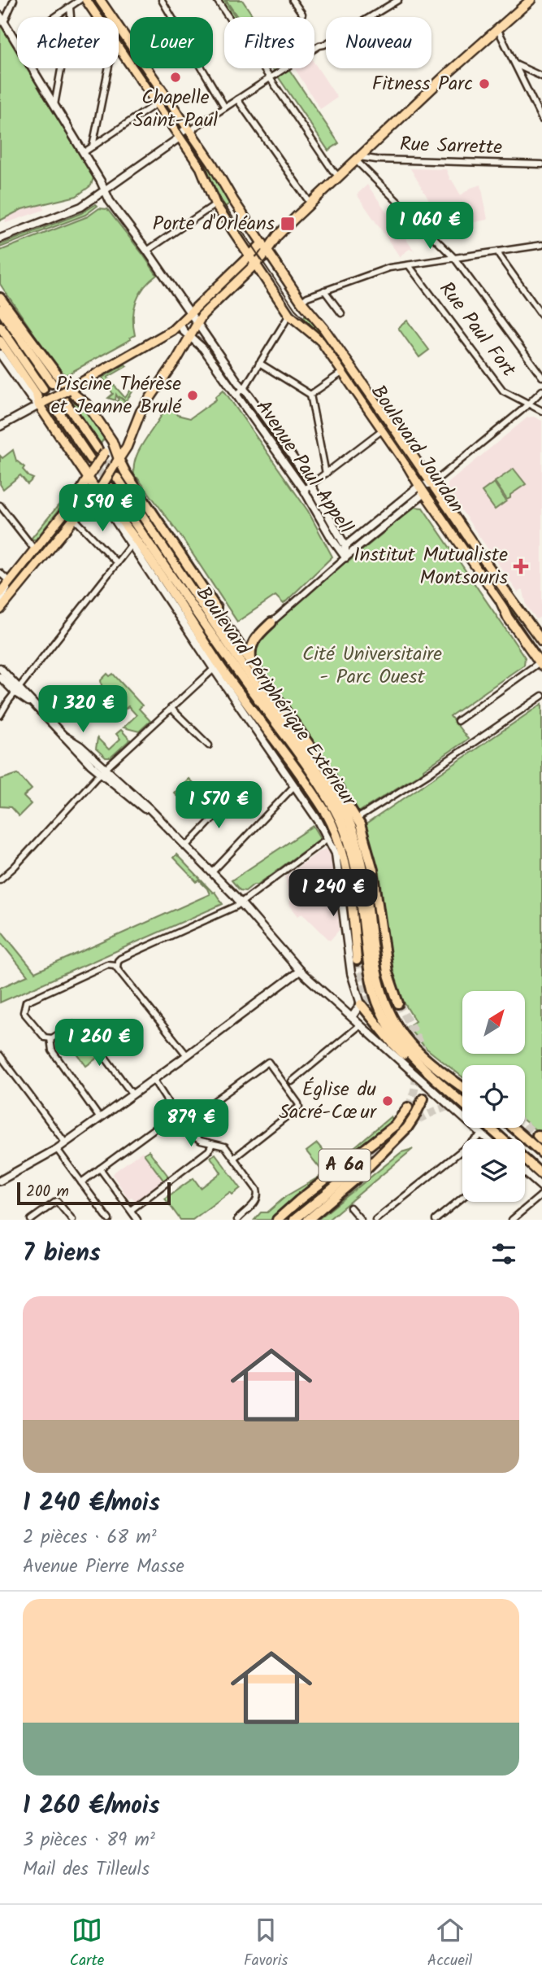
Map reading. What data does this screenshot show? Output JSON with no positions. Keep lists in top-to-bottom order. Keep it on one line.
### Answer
{"streets":{"highway":["Boulevard Périphérique Extérieur","A 6a"],"main road":["Boulevard Jourdan"],"street":["Rue Sarrette","Rue Paul Fort","Avenue Paul Appell"]},"parks":["Cité Universitaire - Parc Ouest"],"places":{"other":["Chapelle Saint-Paul","Fitness Parc","Piscine Thérèse et Jeanne Brulé","Église du Sacré-Cœur"],"transit":["Porte d'Orléans"],"health":["Institut Mutualiste Montsouris"]},"scale_bar":"200 m","north":"top right","page":{"chip":["Acheter","Louer","Filtres","Nouveau"],"price":["1 060 €","1 590 €","1 320 €","1 570 €","1 240 €","1 260 €","879 €"],"scale":"200 m","heading":"7 biens","list":[{"name":"1 240 €/mois","note":"2 pièces · 68 m² · Avenue Pierre Masse"},{"name":"1 260 €/mois","note":"3 pièces · 89 m² · Mail des Tilleuls"}],"tabs":["Carte","Favoris","Accueil"]}}
